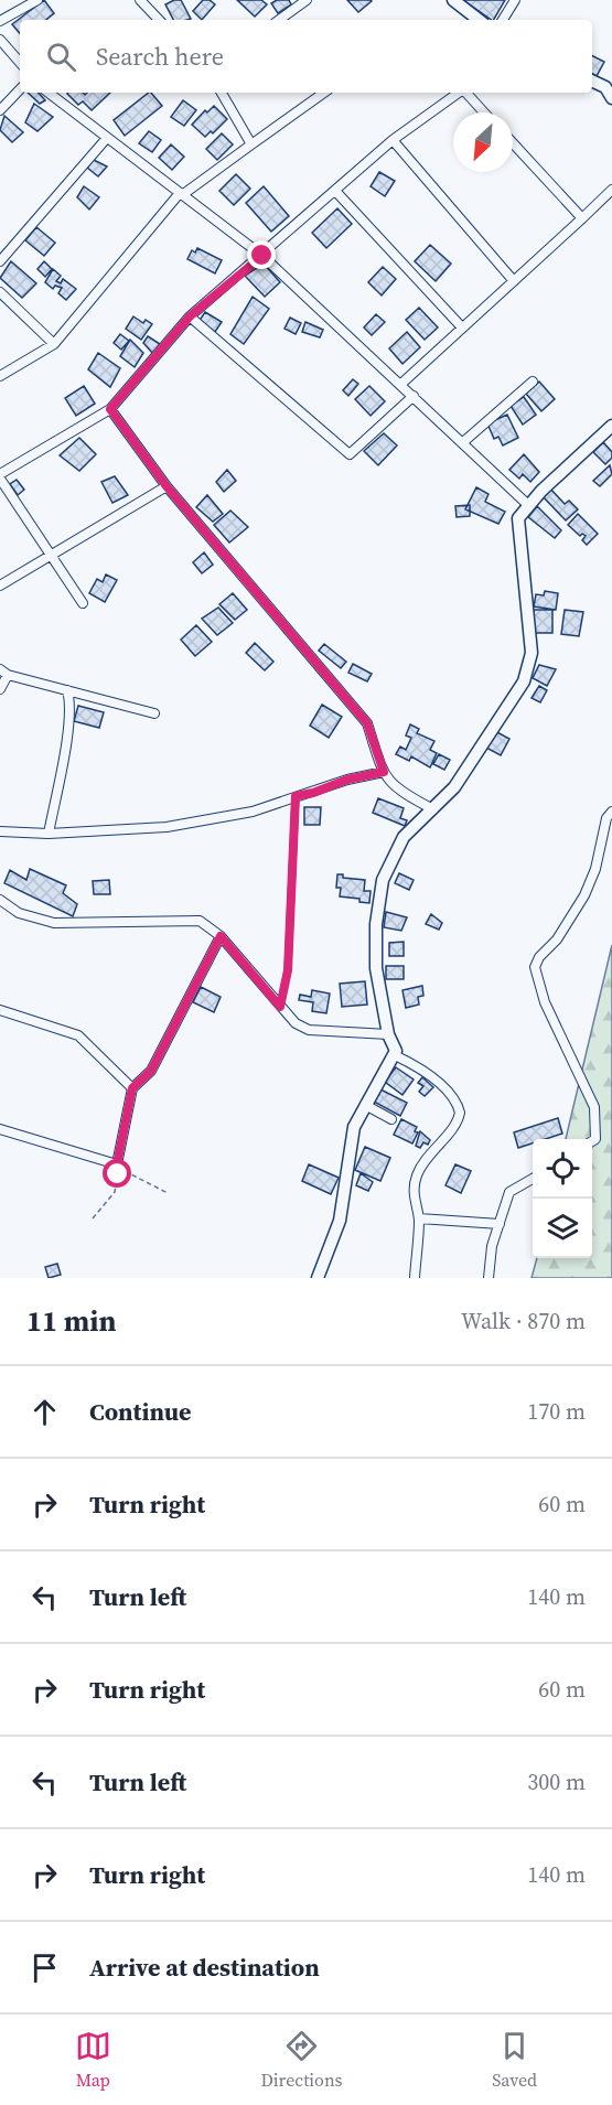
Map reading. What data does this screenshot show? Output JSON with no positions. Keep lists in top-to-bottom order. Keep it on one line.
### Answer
{"north":"bottom left","page":{"search":"Search here","heading":["11 min","Walk · 870 m"],"list":[["Continue","170 m"],["Turn right","60 m"],["Turn left","140 m"],["Turn right","60 m"],["Turn left","300 m"],["Turn right","140 m"],"Arrive at destination"],"nav":["Map","Directions","Saved"]}}
